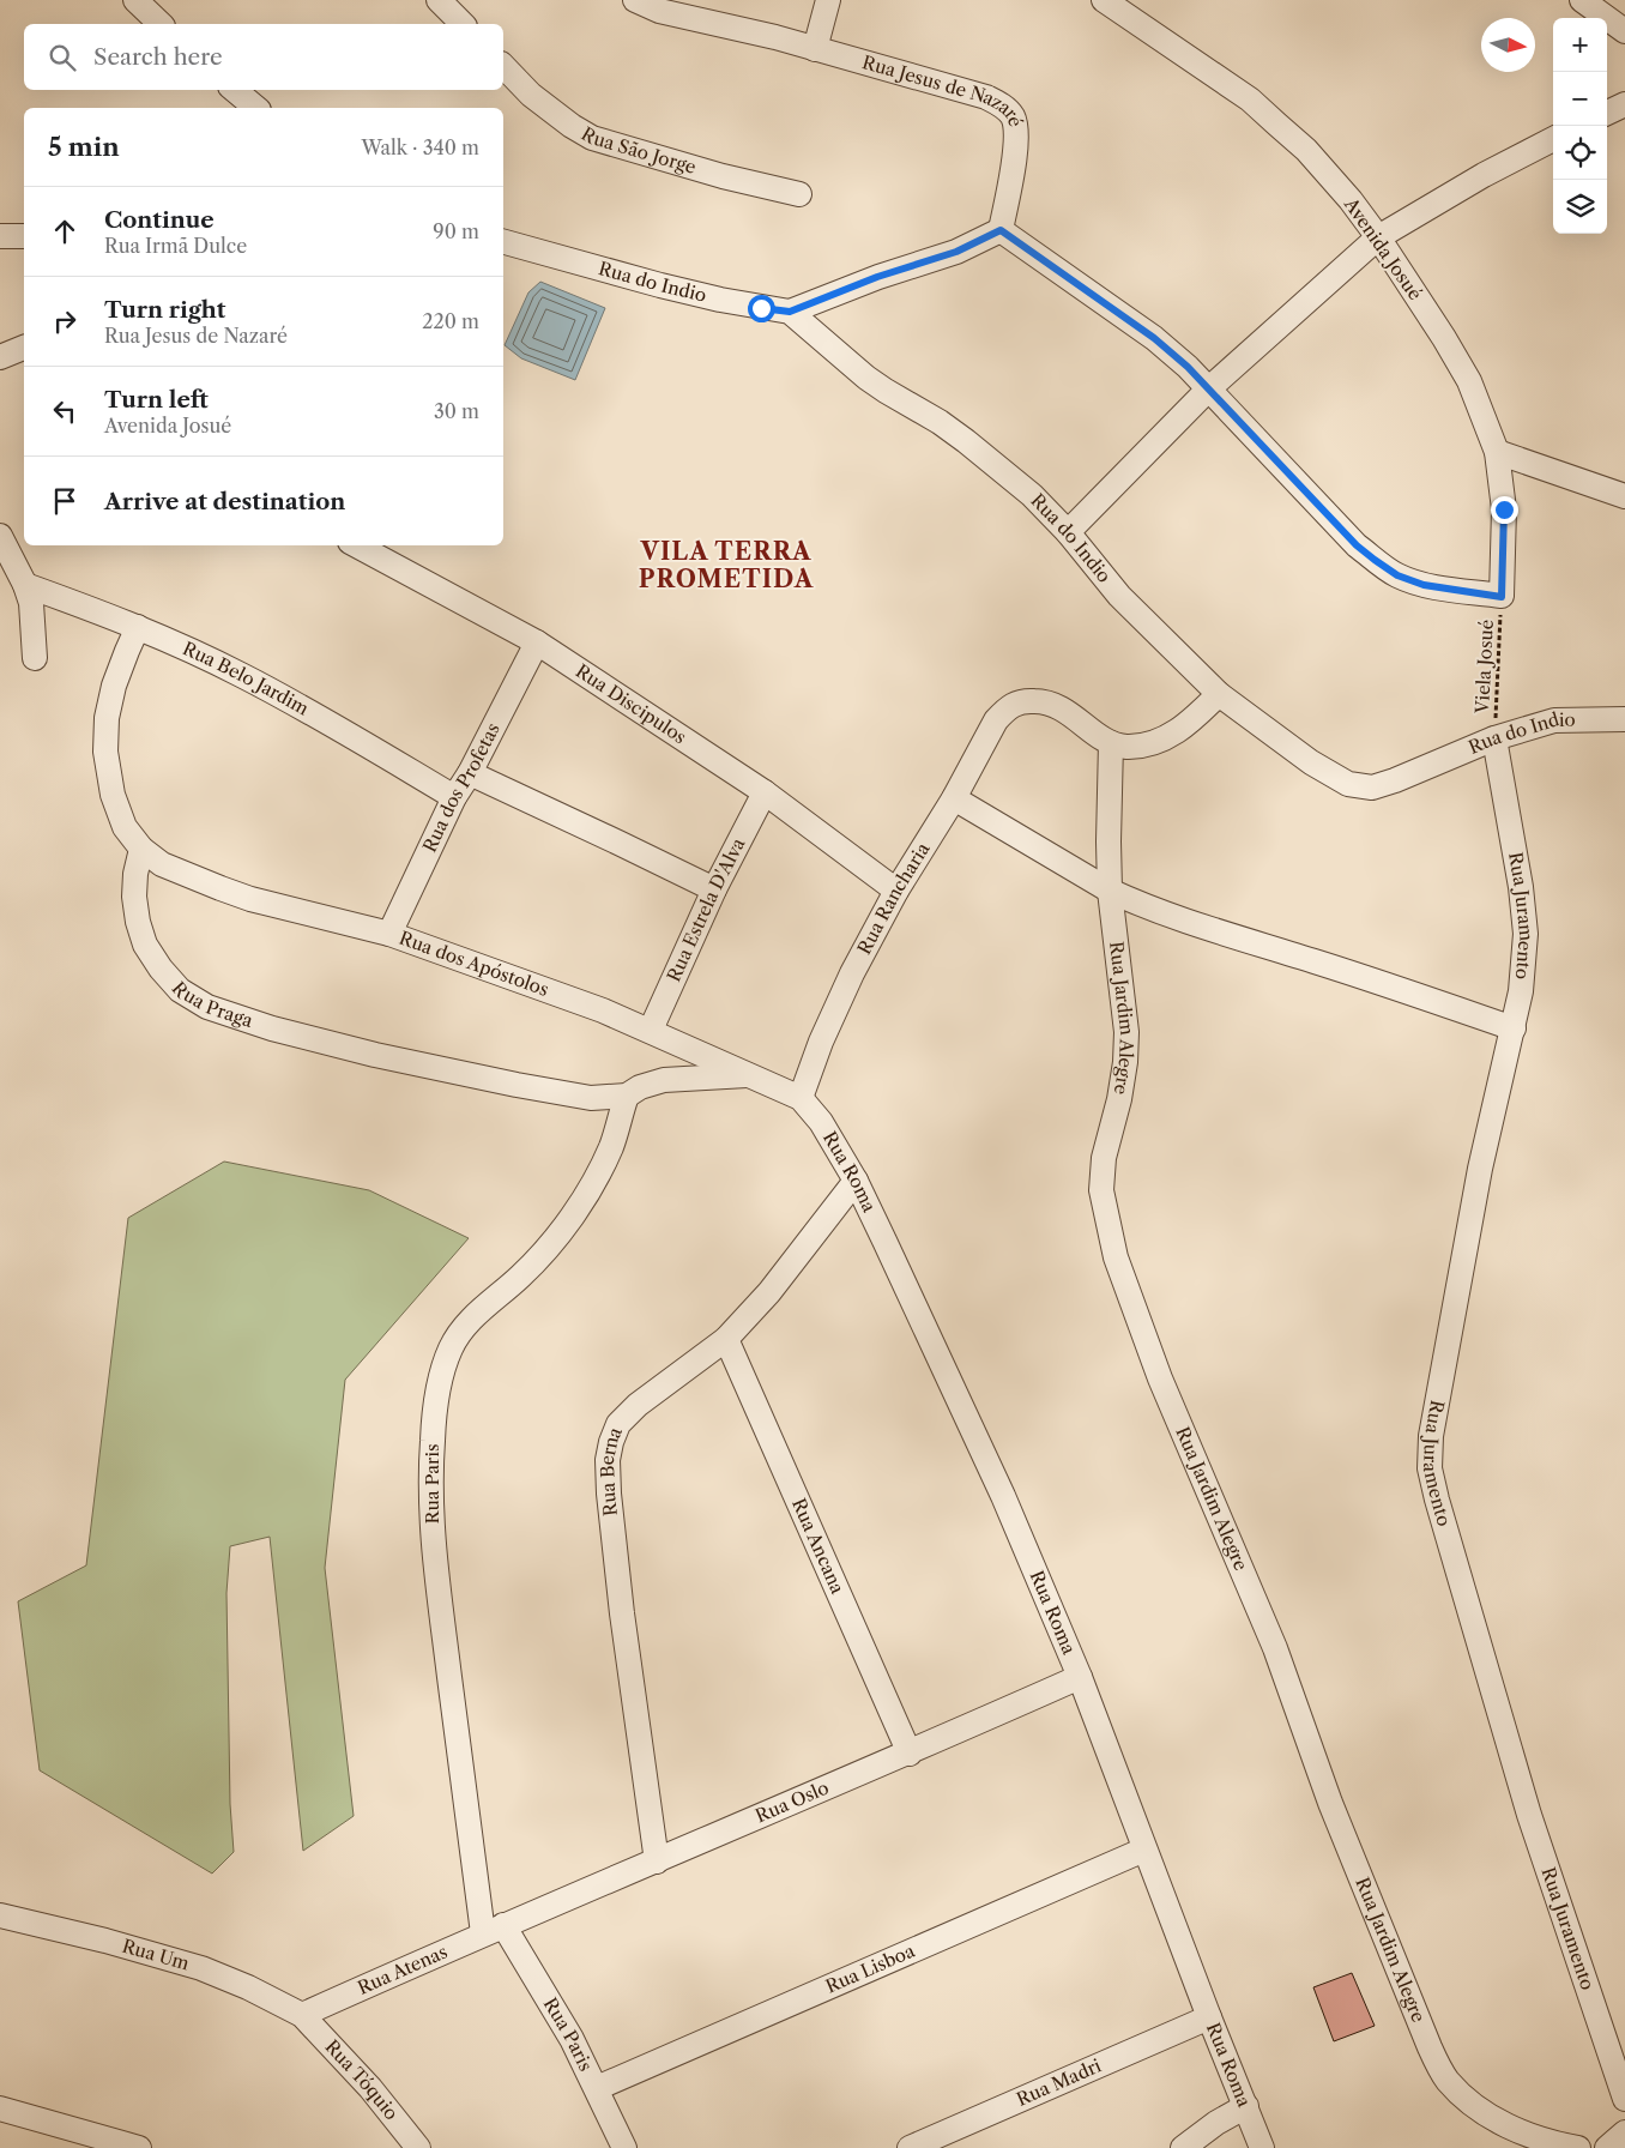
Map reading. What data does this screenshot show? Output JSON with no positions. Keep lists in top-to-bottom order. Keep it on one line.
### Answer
{"streets":{"street":["Rua Jesus de Nazaré","Rua São Jorge","Avenida Josué","Rua do Indio","Rua Belo Jardim","Rua Discipulos","Rua dos Profetas","Rua Rancharia","Rua Estrela D'Alva","Rua Juramento","Rua dos Apóstolos","Rua Praga","Rua Jardim Alegre","Rua Roma","Rua Berna","Rua Paris","Rua Ancana","Rua Oslo","Rua Um","Rua Atenas","Rua Lisboa","Rua Tóquio","Rua Madri"],"path":["Viela Josué"]},"crossings":[["Avenida Josué","Viela Josué"],["Rua do Indio","Viela Josué"],["Rua do Indio","Rua Juramento"],["Viela Josué","Rua Juramento"],["Rua Belo Jardim","Rua dos Profetas"],["Rua Discipulos","Rua dos Profetas"],["Rua Discipulos","Rua Rancharia"],["Rua Discipulos","Rua Estrela D'Alva"],["Rua dos Profetas","Rua dos Apóstolos"],["Rua Rancharia","Rua dos Apóstolos"],["Rua Rancharia","Rua Jardim Alegre"],["Rua Rancharia","Rua Roma"],["Rua Estrela D'Alva","Rua dos Apóstolos"],["Rua dos Apóstolos","Rua Praga"],["Rua dos Apóstolos","Rua Roma"],["Rua Praga","Rua Paris"],["Rua Roma","Rua Berna"],["Rua Roma","Rua Oslo"],["Rua Roma","Rua Lisboa"],["Rua Roma","Rua Madri"],["Rua Berna","Rua Ancana"],["Rua Berna","Rua Oslo"],["Rua Paris","Rua Oslo"],["Rua Paris","Rua Atenas"],["Rua Paris","Rua Lisboa"],["Rua Ancana","Rua Oslo"],["Rua Oslo","Rua Atenas"],["Rua Um","Rua Atenas"],["Rua Um","Rua Tóquio"],["Rua Atenas","Rua Tóquio"]],"districts":["VILA TERRA PROMETIDA"],"north":"right","page":{"map_buttons":["+","−"],"search":"Search here","heading":["5 min","Walk · 340 m"],"list":[["Continue","Rua Irmã Dulce","90 m"],["Turn right","Rua Jesus de Nazaré","220 m"],["Turn left","Avenida Josué","30 m"],"Arrive at destination"]}}
